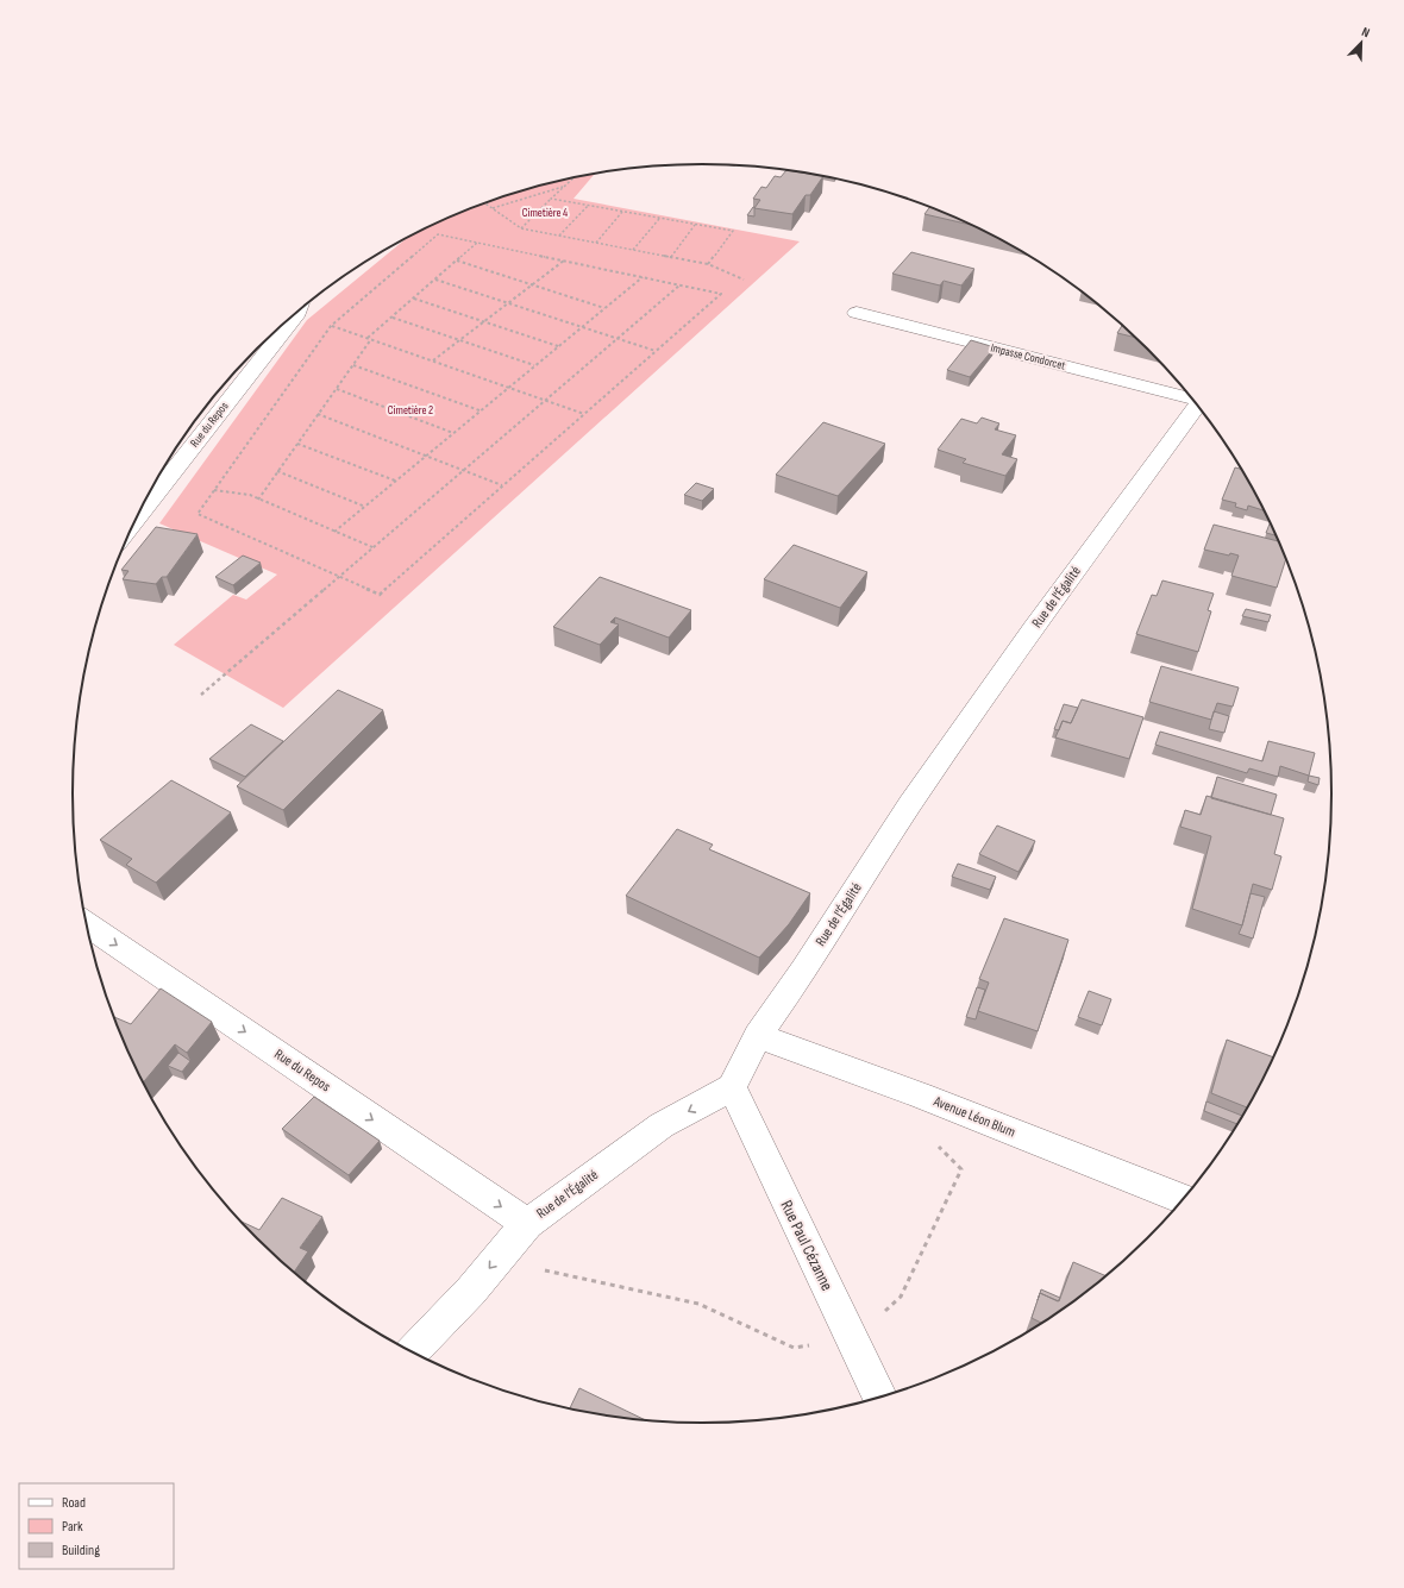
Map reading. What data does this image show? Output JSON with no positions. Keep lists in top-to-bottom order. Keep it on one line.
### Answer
{"streets":{"street":["Impasse Condorcet","Rue du Repos","Rue de l'Égalité","Avenue Léon Blum","Rue Paul Cézanne"]},"crossings":[["Rue du Repos","Rue de l'Égalité"],["Rue de l'Égalité","Avenue Léon Blum"],["Rue de l'Égalité","Rue Paul Cézanne"]],"one_way":["Rue du Repos"],"parks":["Cimetière 4","Cimetière 2"],"legend":["Road","Park","Building"],"north":"top right"}
